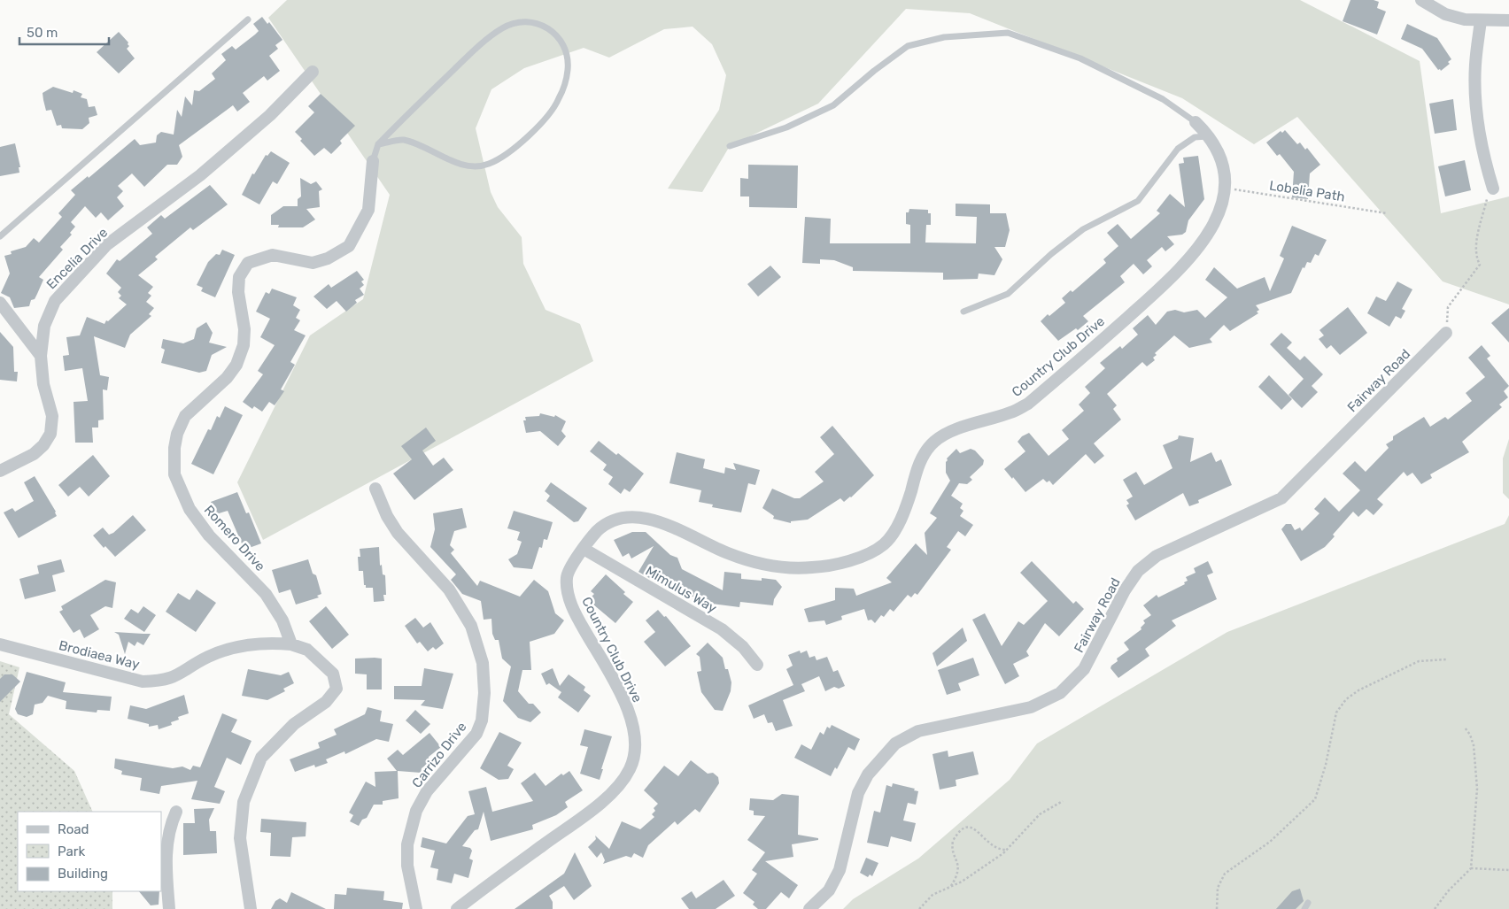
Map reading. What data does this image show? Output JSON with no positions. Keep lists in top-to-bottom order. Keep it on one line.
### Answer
{"streets":{"street":["Encelia Drive","Country Club Drive","Fairway Road","Romero Drive","Mimulus Way","Brodiaea Way","Carrizo Drive"],"path":["Lobelia Path"]},"crossings":[["Lobelia Path","Country Club Drive"],["Country Club Drive","Mimulus Way"],["Romero Drive","Brodiaea Way"]],"legend":["Road","Park","Building"],"scale_bar":"50 m"}
